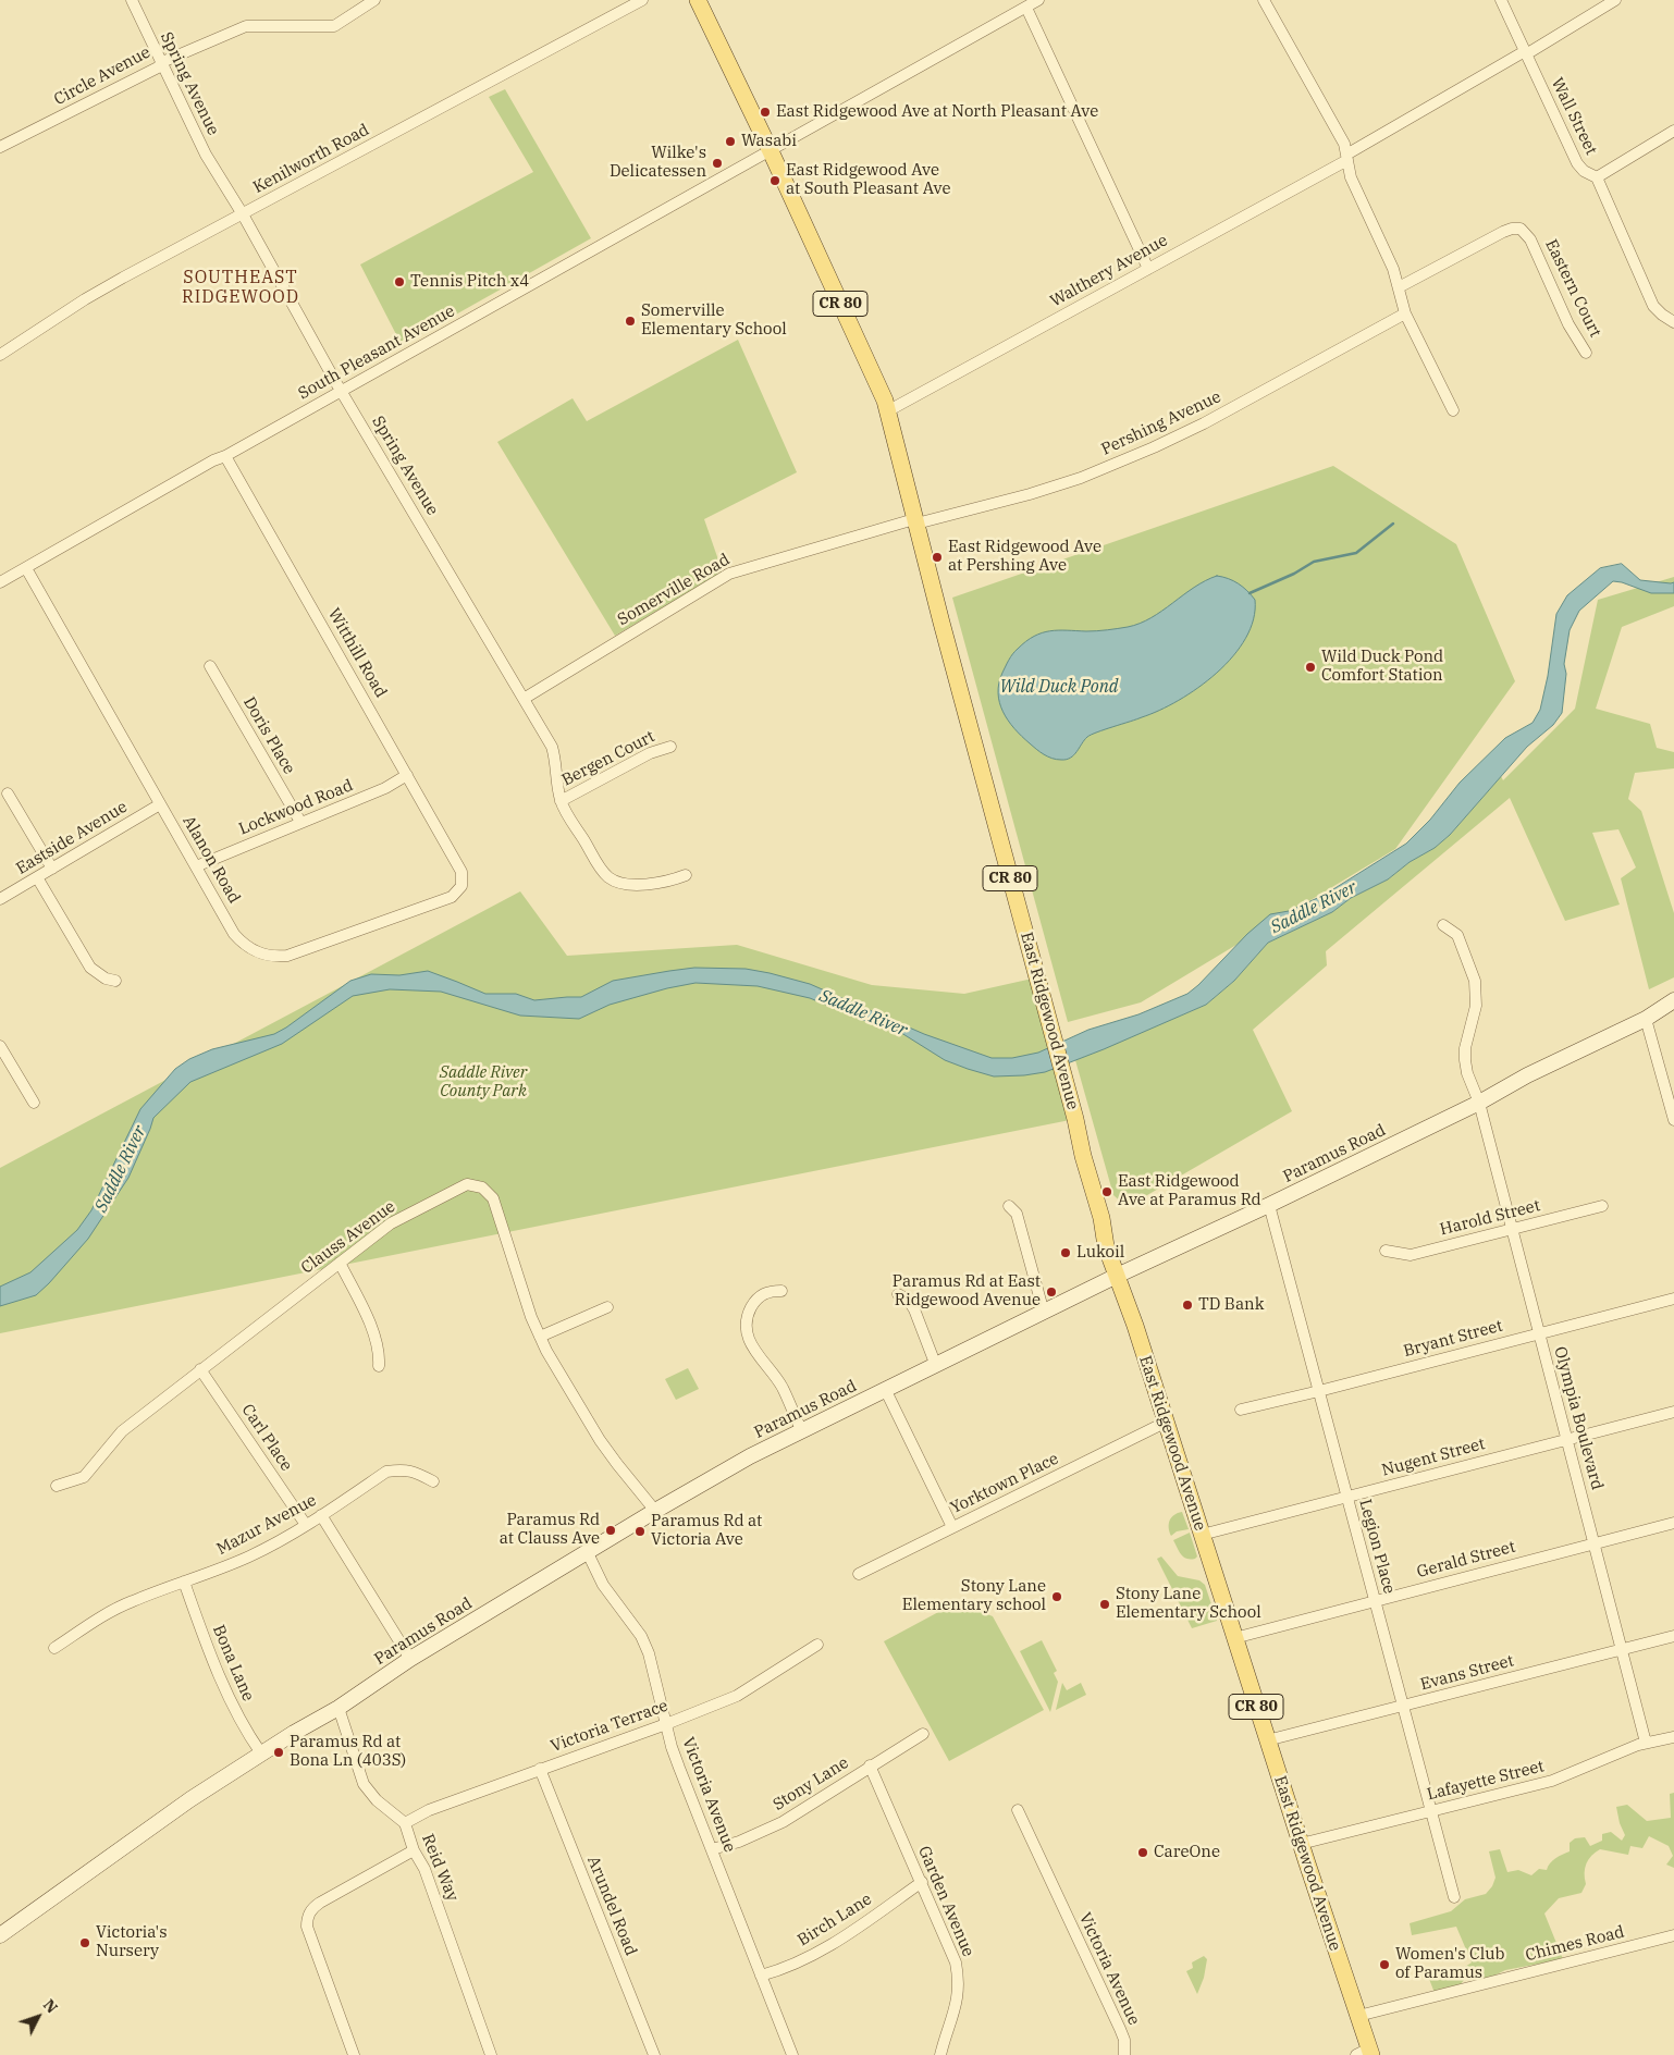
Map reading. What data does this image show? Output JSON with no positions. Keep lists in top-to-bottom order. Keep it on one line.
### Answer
{"streets":{"main road":["CR 80","East Ridgewood Avenue","Paramus Road"],"street":["Circle Avenue","Spring Avenue","Wall Street","Kenilworth Road","Walthery Avenue","Eastern Court","South Pleasant Avenue","Pershing Avenue","Somerville Road","Witthill Road","Doris Place","Bergen Court","Lockwood Road","Eastside Avenue","Alanon Road","Harold Street","Clauss Avenue","Bryant Street","Olympia Boulevard","Carl Place","Nugent Street","Yorktown Place","Mazur Avenue","Legion Place","Gerald Street","Bona Lane","Evans Street","Victoria Terrace","Lafayette Street","Stony Lane","Victoria Avenue","Reid Way","Garden Avenue","Arundel Road","Birch Lane","Chimes Road"]},"crossings":[["Circle Avenue","Spring Avenue"],["Spring Avenue","Kenilworth Road"],["Spring Avenue","South Pleasant Avenue"],["Spring Avenue","Somerville Road"],["Spring Avenue","Bergen Court"],["Wall Street","Walthery Avenue"],["Walthery Avenue","East Ridgewood Avenue"],["South Pleasant Avenue","Witthill Road"],["South Pleasant Avenue","Alanon Road"],["South Pleasant Avenue","East Ridgewood Avenue"],["Pershing Avenue","Somerville Road"],["Pershing Avenue","East Ridgewood Avenue"],["Somerville Road","East Ridgewood Avenue"],["Witthill Road","Lockwood Road"],["Witthill Road","Alanon Road"],["Doris Place","Lockwood Road"],["Lockwood Road","Alanon Road"],["Eastside Avenue","Alanon Road"],["East Ridgewood Avenue","Paramus Road"],["East Ridgewood Avenue","Nugent Street"],["East Ridgewood Avenue","Yorktown Place"],["East Ridgewood Avenue","Gerald Street"],["East Ridgewood Avenue","Evans Street"],["East Ridgewood Avenue","Lafayette Street"],["East Ridgewood Avenue","Chimes Road"],["Paramus Road","Clauss Avenue"],["Paramus Road","Olympia Boulevard"],["Paramus Road","Legion Place"],["Paramus Road","Bona Lane"],["Paramus Road","Victoria Avenue"],["Paramus Road","Reid Way"],["Harold Street","Olympia Boulevard"],["Clauss Avenue","Carl Place"],["Bryant Street","Olympia Boulevard"],["Bryant Street","Legion Place"],["Olympia Boulevard","Nugent Street"],["Olympia Boulevard","Gerald Street"],["Olympia Boulevard","Evans Street"],["Olympia Boulevard","Lafayette Street"],["Carl Place","Mazur Avenue"],["Nugent Street","Legion Place"],["Mazur Avenue","Bona Lane"],["Legion Place","Gerald Street"],["Legion Place","Evans Street"],["Legion Place","Lafayette Street"],["Victoria Terrace","Victoria Avenue"],["Victoria Terrace","Reid Way"],["Victoria Terrace","Arundel Road"],["Stony Lane","Victoria Avenue"],["Stony Lane","Garden Avenue"],["Victoria Avenue","Birch Lane"],["Garden Avenue","Birch Lane"]],"districts":["SOUTHEAST RIDGEWOOD"],"water":["Wild Duck Pond","Saddle River"],"parks":["Saddle River County Park"],"places":["East Ridgewood Ave at North Pleasant Ave","Wasabi","Wilke's Delicatessen","East Ridgewood Ave at South Pleasant Ave","Tennis Pitch x4","Somerville Elementary School","East Ridgewood Ave at Pershing Ave","Wild Duck Pond Comfort Station","East Ridgewood Ave at Paramus Rd","Lukoil","Paramus Rd at East Ridgewood Avenue","TD Bank","Paramus Rd at Clauss Ave","Paramus Rd at Victoria Ave","Stony Lane Elementary school","Stony Lane Elementary School","Paramus Rd at Bona Ln (403S)","CareOne","Victoria's Nursery","Women's Club of Paramus"],"north":"top right"}
